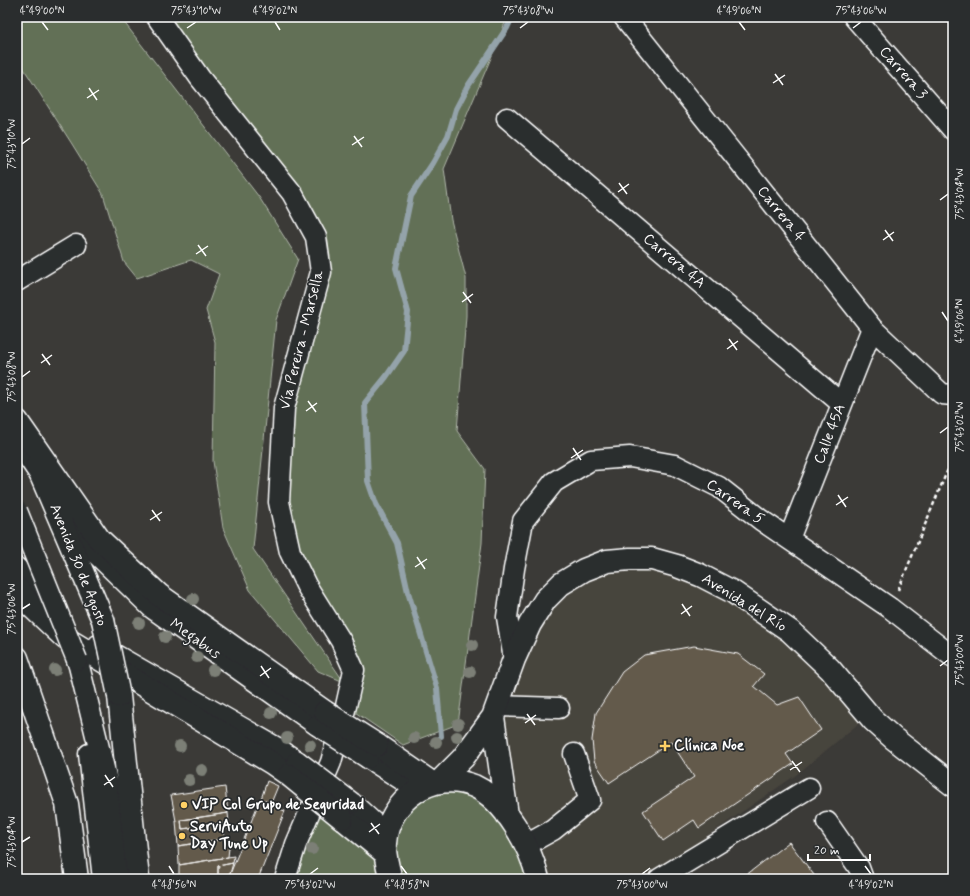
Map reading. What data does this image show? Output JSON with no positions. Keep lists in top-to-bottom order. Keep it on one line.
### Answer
{"streets":{"main road":["Avenida 30 de Agosto","Avenida del Río"],"street":["Carrera 3","Carrera 4","Carrera 4A","Vía Pereira - Marsella","Calle 45A","Carrera 5","Megabus"]},"crossings":[["Carrera 4","Calle 45A"],["Carrera 4A","Calle 45A"],["Calle 45A","Carrera 5"],["Carrera 5","Avenida del Río"],["Avenida 30 de Agosto","Megabus"]],"places":{"health":["Clínica Noe"],"other":["VIP Col Grupo de Seguridad","ServiAuto Day Tune Up"]},"scale_bar":"20 m","coordinates":["4°49'00\"N","75°43'10\"W","4°49'02\"N","75°43'08\"W","4°49'06\"N","75°43'06\"W","75°43'04\"W","75°43'02\"W","75°43'00\"W","4°48'56\"N","4°48'58\"N"]}
